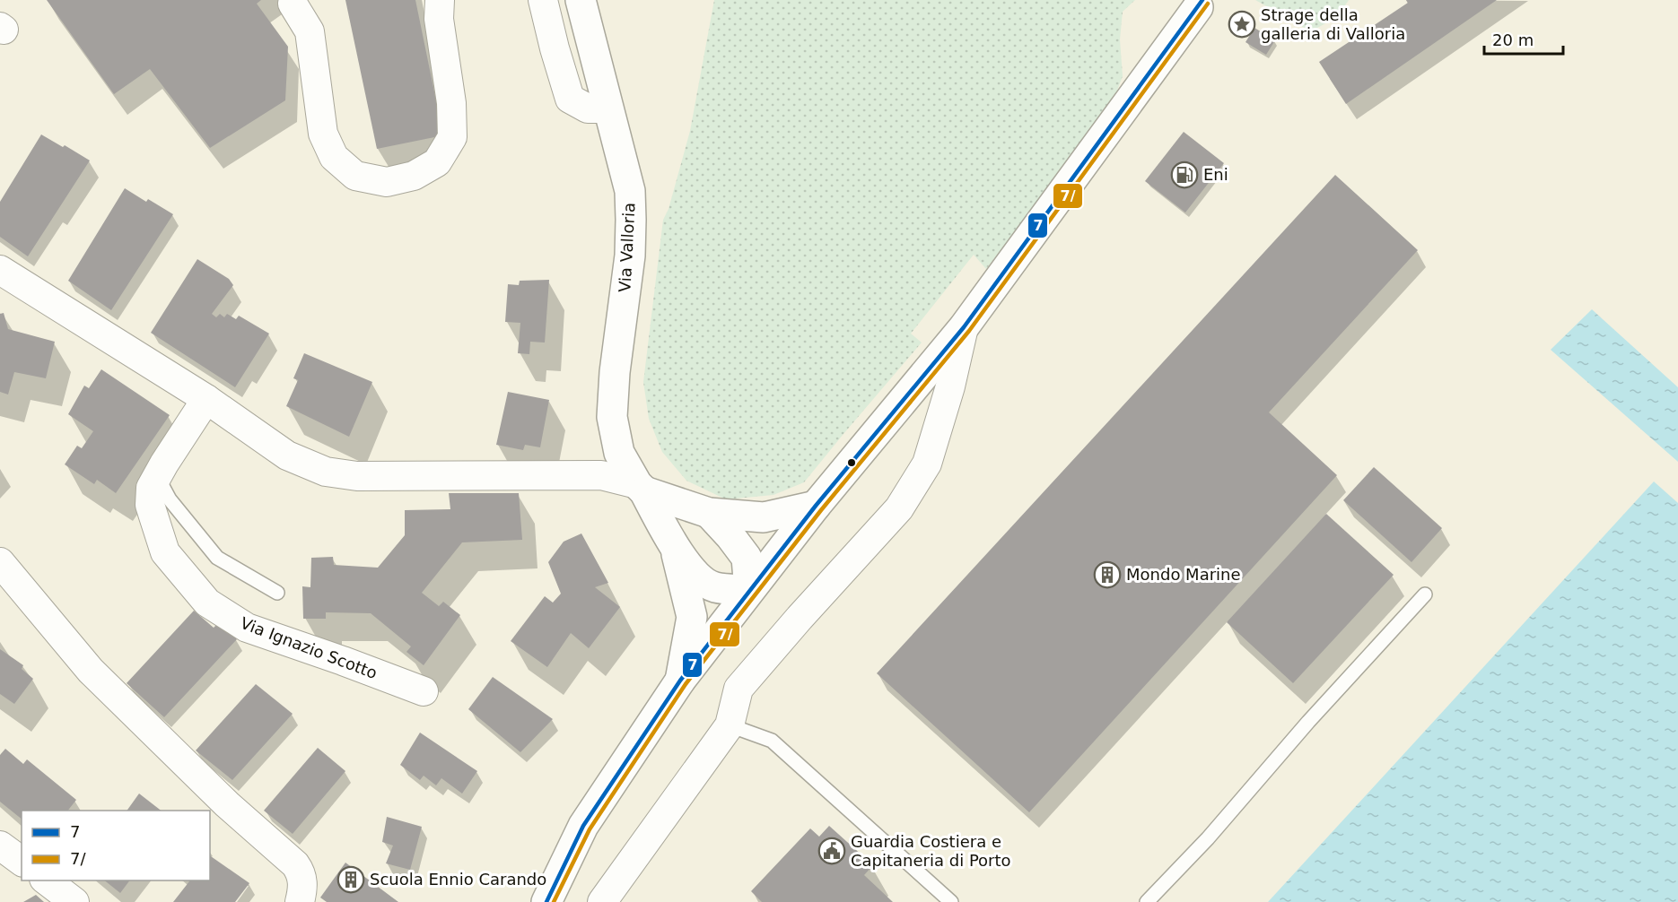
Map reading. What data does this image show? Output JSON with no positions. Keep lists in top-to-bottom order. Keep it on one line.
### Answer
{"streets":{"main road":["Via Valloria"],"street":["Via Ignazio Scotto"]},"places":{"place":["Strage della galleria di Valloria"],"fuel station":["Eni"],"building":["Mondo Marine","Scuola Ennio Carando"],"public building":["Guardia Costiera e Capitaneria di Porto"]},"lines":["transit line 7","transit line 7/"],"legend":["7","7/"],"scale_bar":"20 m"}
